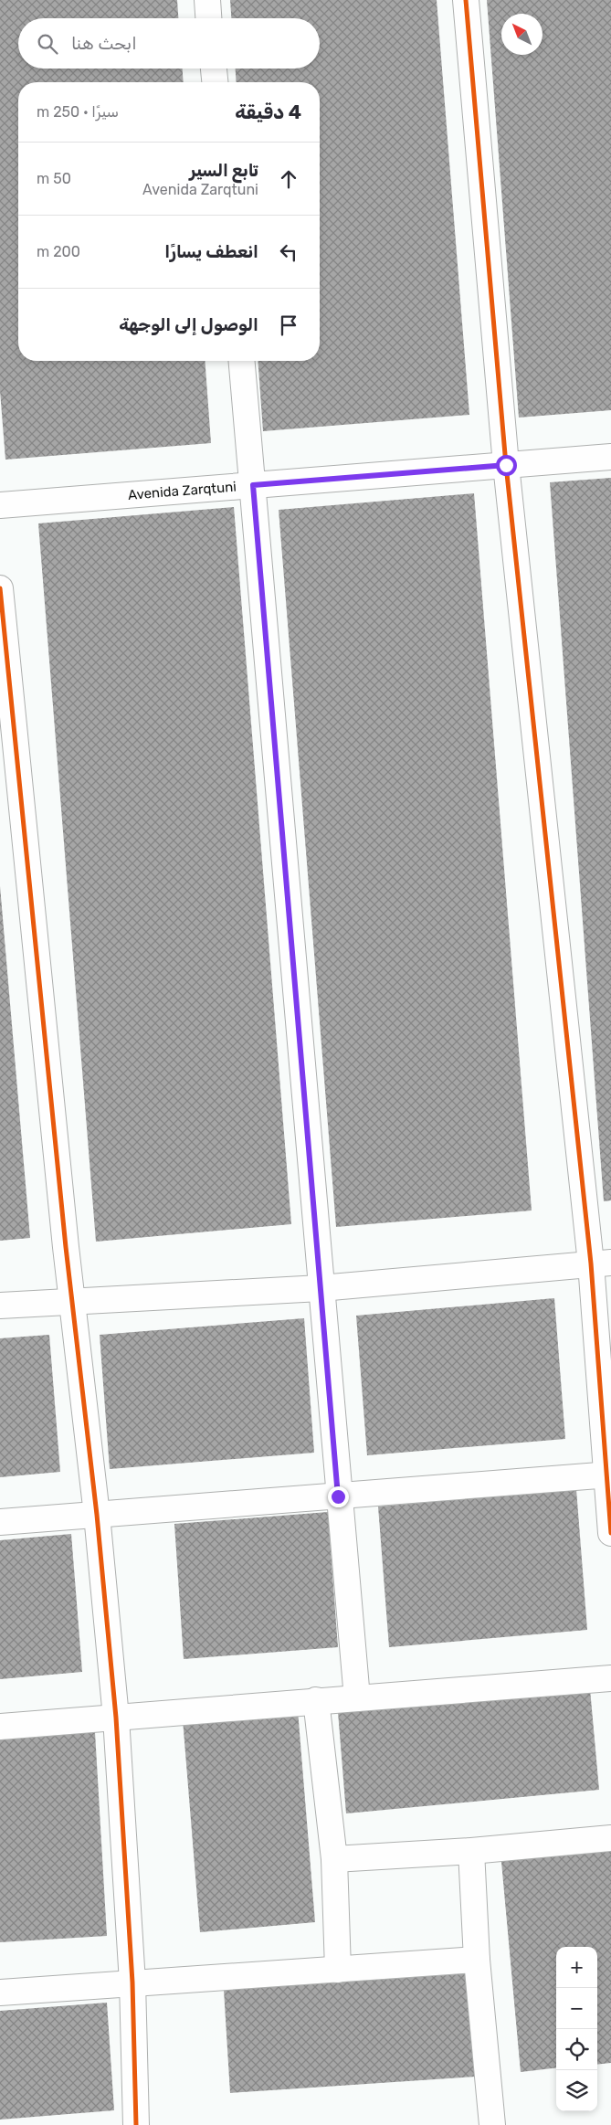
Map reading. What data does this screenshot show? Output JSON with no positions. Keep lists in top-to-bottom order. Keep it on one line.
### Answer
{"streets":{"street":["Avenida Zarqtuni"]},"north":"top left","page":{"search":"ابحث هنا","heading":["4 دقيقة","سيرًا · 250 m"],"list":[["تابع السير","Avenida Zarqtuni","50 m"],["انعطف يسارًا","200 m"],"الوصول إلى الوجهة"],"map_buttons":["+","−"]}}
